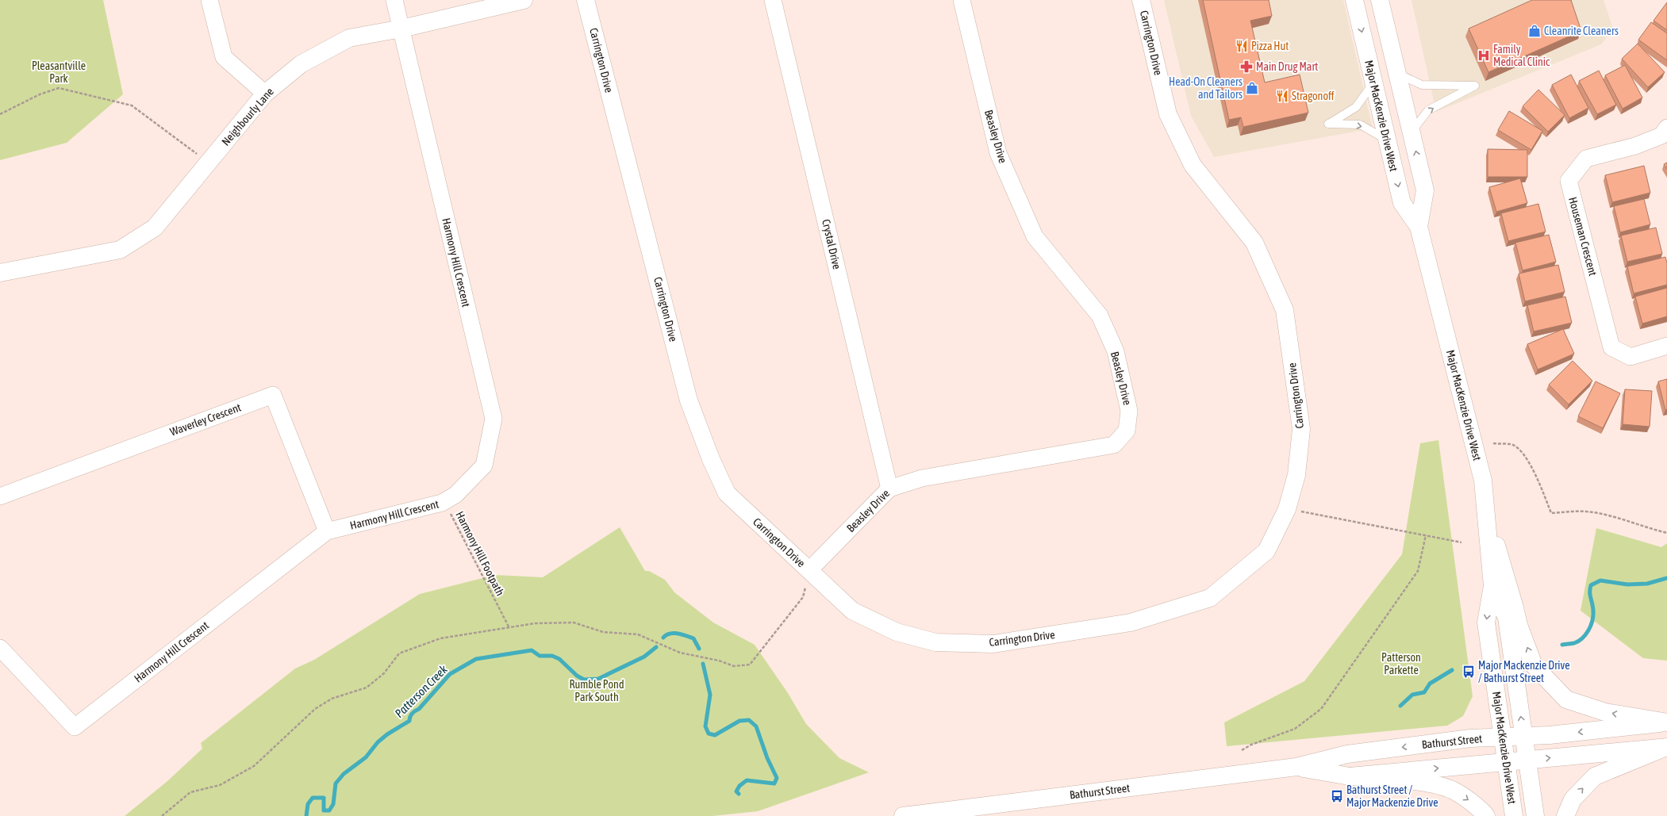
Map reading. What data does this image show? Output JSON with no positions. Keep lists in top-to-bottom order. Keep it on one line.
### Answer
{"streets":{"main road":["Carrington Drive","Major MacKenzie Drive West","Neighbourly Lane","Bathurst Street"],"street":["Beasley Drive","Houseman Crescent","Crystal Drive","Harmony Hill Crescent","Waverley Crescent"],"path":["Harmony Hill Footpath"]},"crossings":[["Carrington Drive","Beasley Drive"],["Major MacKenzie Drive West","Bathurst Street"],["Neighbourly Lane","Harmony Hill Crescent"],["Beasley Drive","Crystal Drive"],["Harmony Hill Crescent","Waverley Crescent"],["Harmony Hill Crescent","Harmony Hill Footpath"]],"water":["Patterson Creek"],"parks":["Pleasantville Park","Patterson Parkette","Rumble Pond Park South"],"places":{"shop":["Cleanrite Cleaners","Head-On Cleaners and Tailors"],"restaurant":["Pizza Hut","Stragonoff"],"hospital":["Family Medical Clinic"],"pharmacy":["Main Drug Mart"],"bus stop":["Major Mackenzie Drive / Bathurst Street","Bathurst Street / Major Mackenzie Drive"]}}
